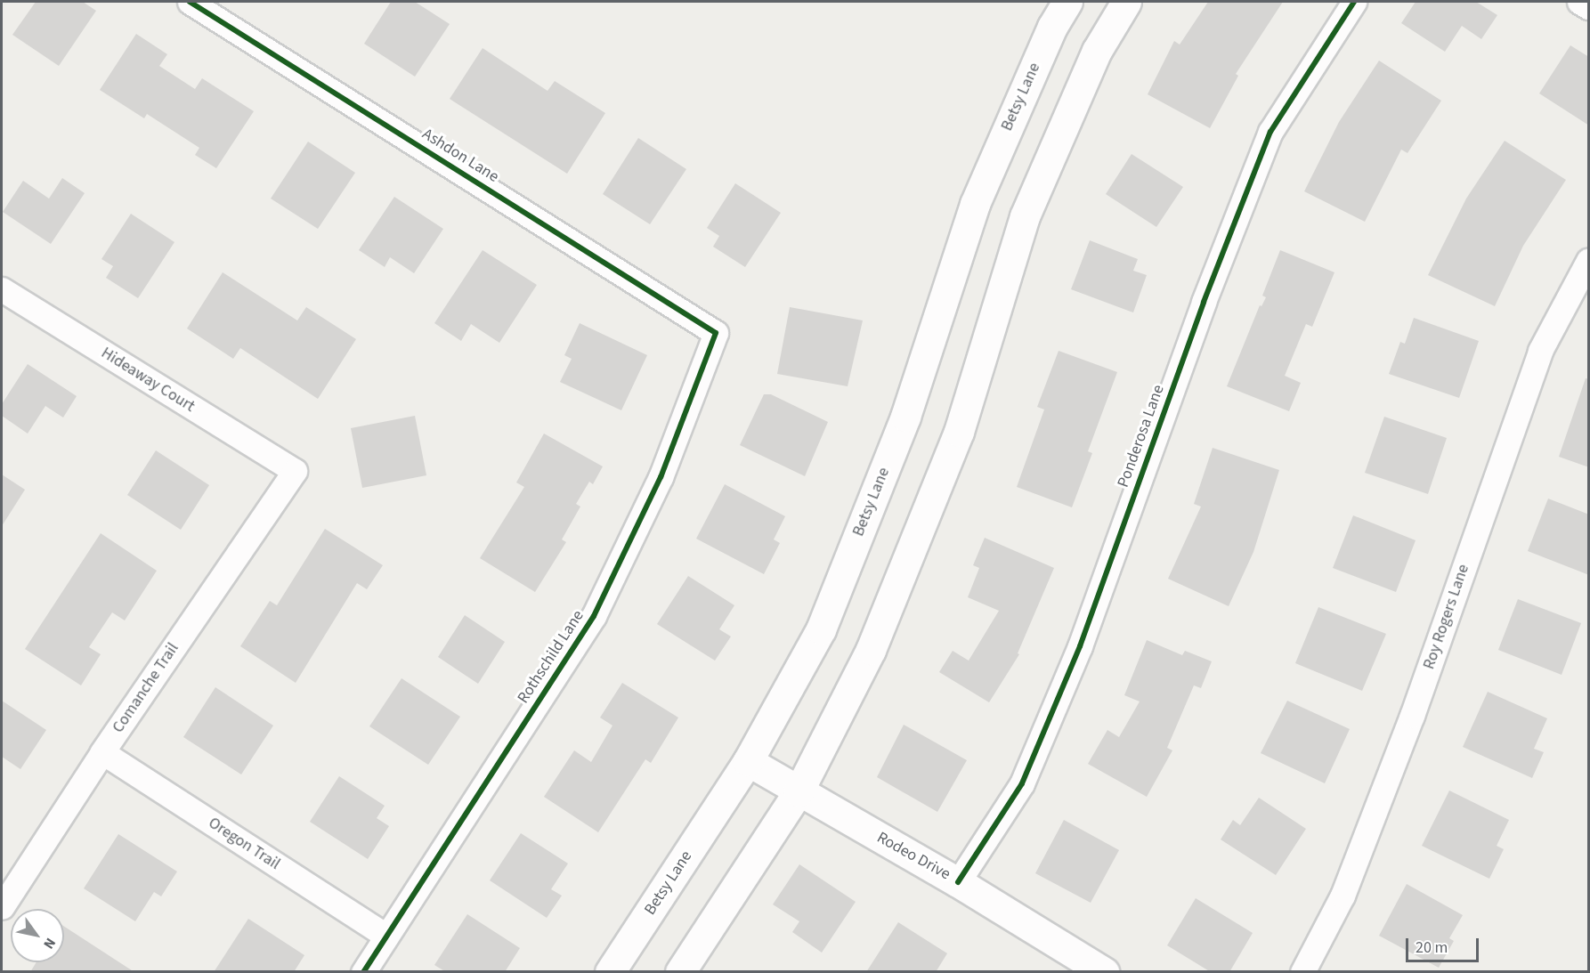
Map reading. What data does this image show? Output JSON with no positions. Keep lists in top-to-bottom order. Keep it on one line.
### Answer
{"streets":{"main road":["Betsy Lane","Rodeo Drive"],"street":["Ashdon Lane","Hideaway Court","Ponderosa Lane","Roy Rogers Lane","Rothschild Lane","Comanche Trail","Oregon Trail"]},"crossings":[["Betsy Lane","Rodeo Drive"],["Ashdon Lane","Rothschild Lane"],["Hideaway Court","Comanche Trail"],["Ponderosa Lane","Rodeo Drive"],["Rothschild Lane","Oregon Trail"],["Comanche Trail","Oregon Trail"]],"scale_bar":"20 m","north":"bottom right"}
